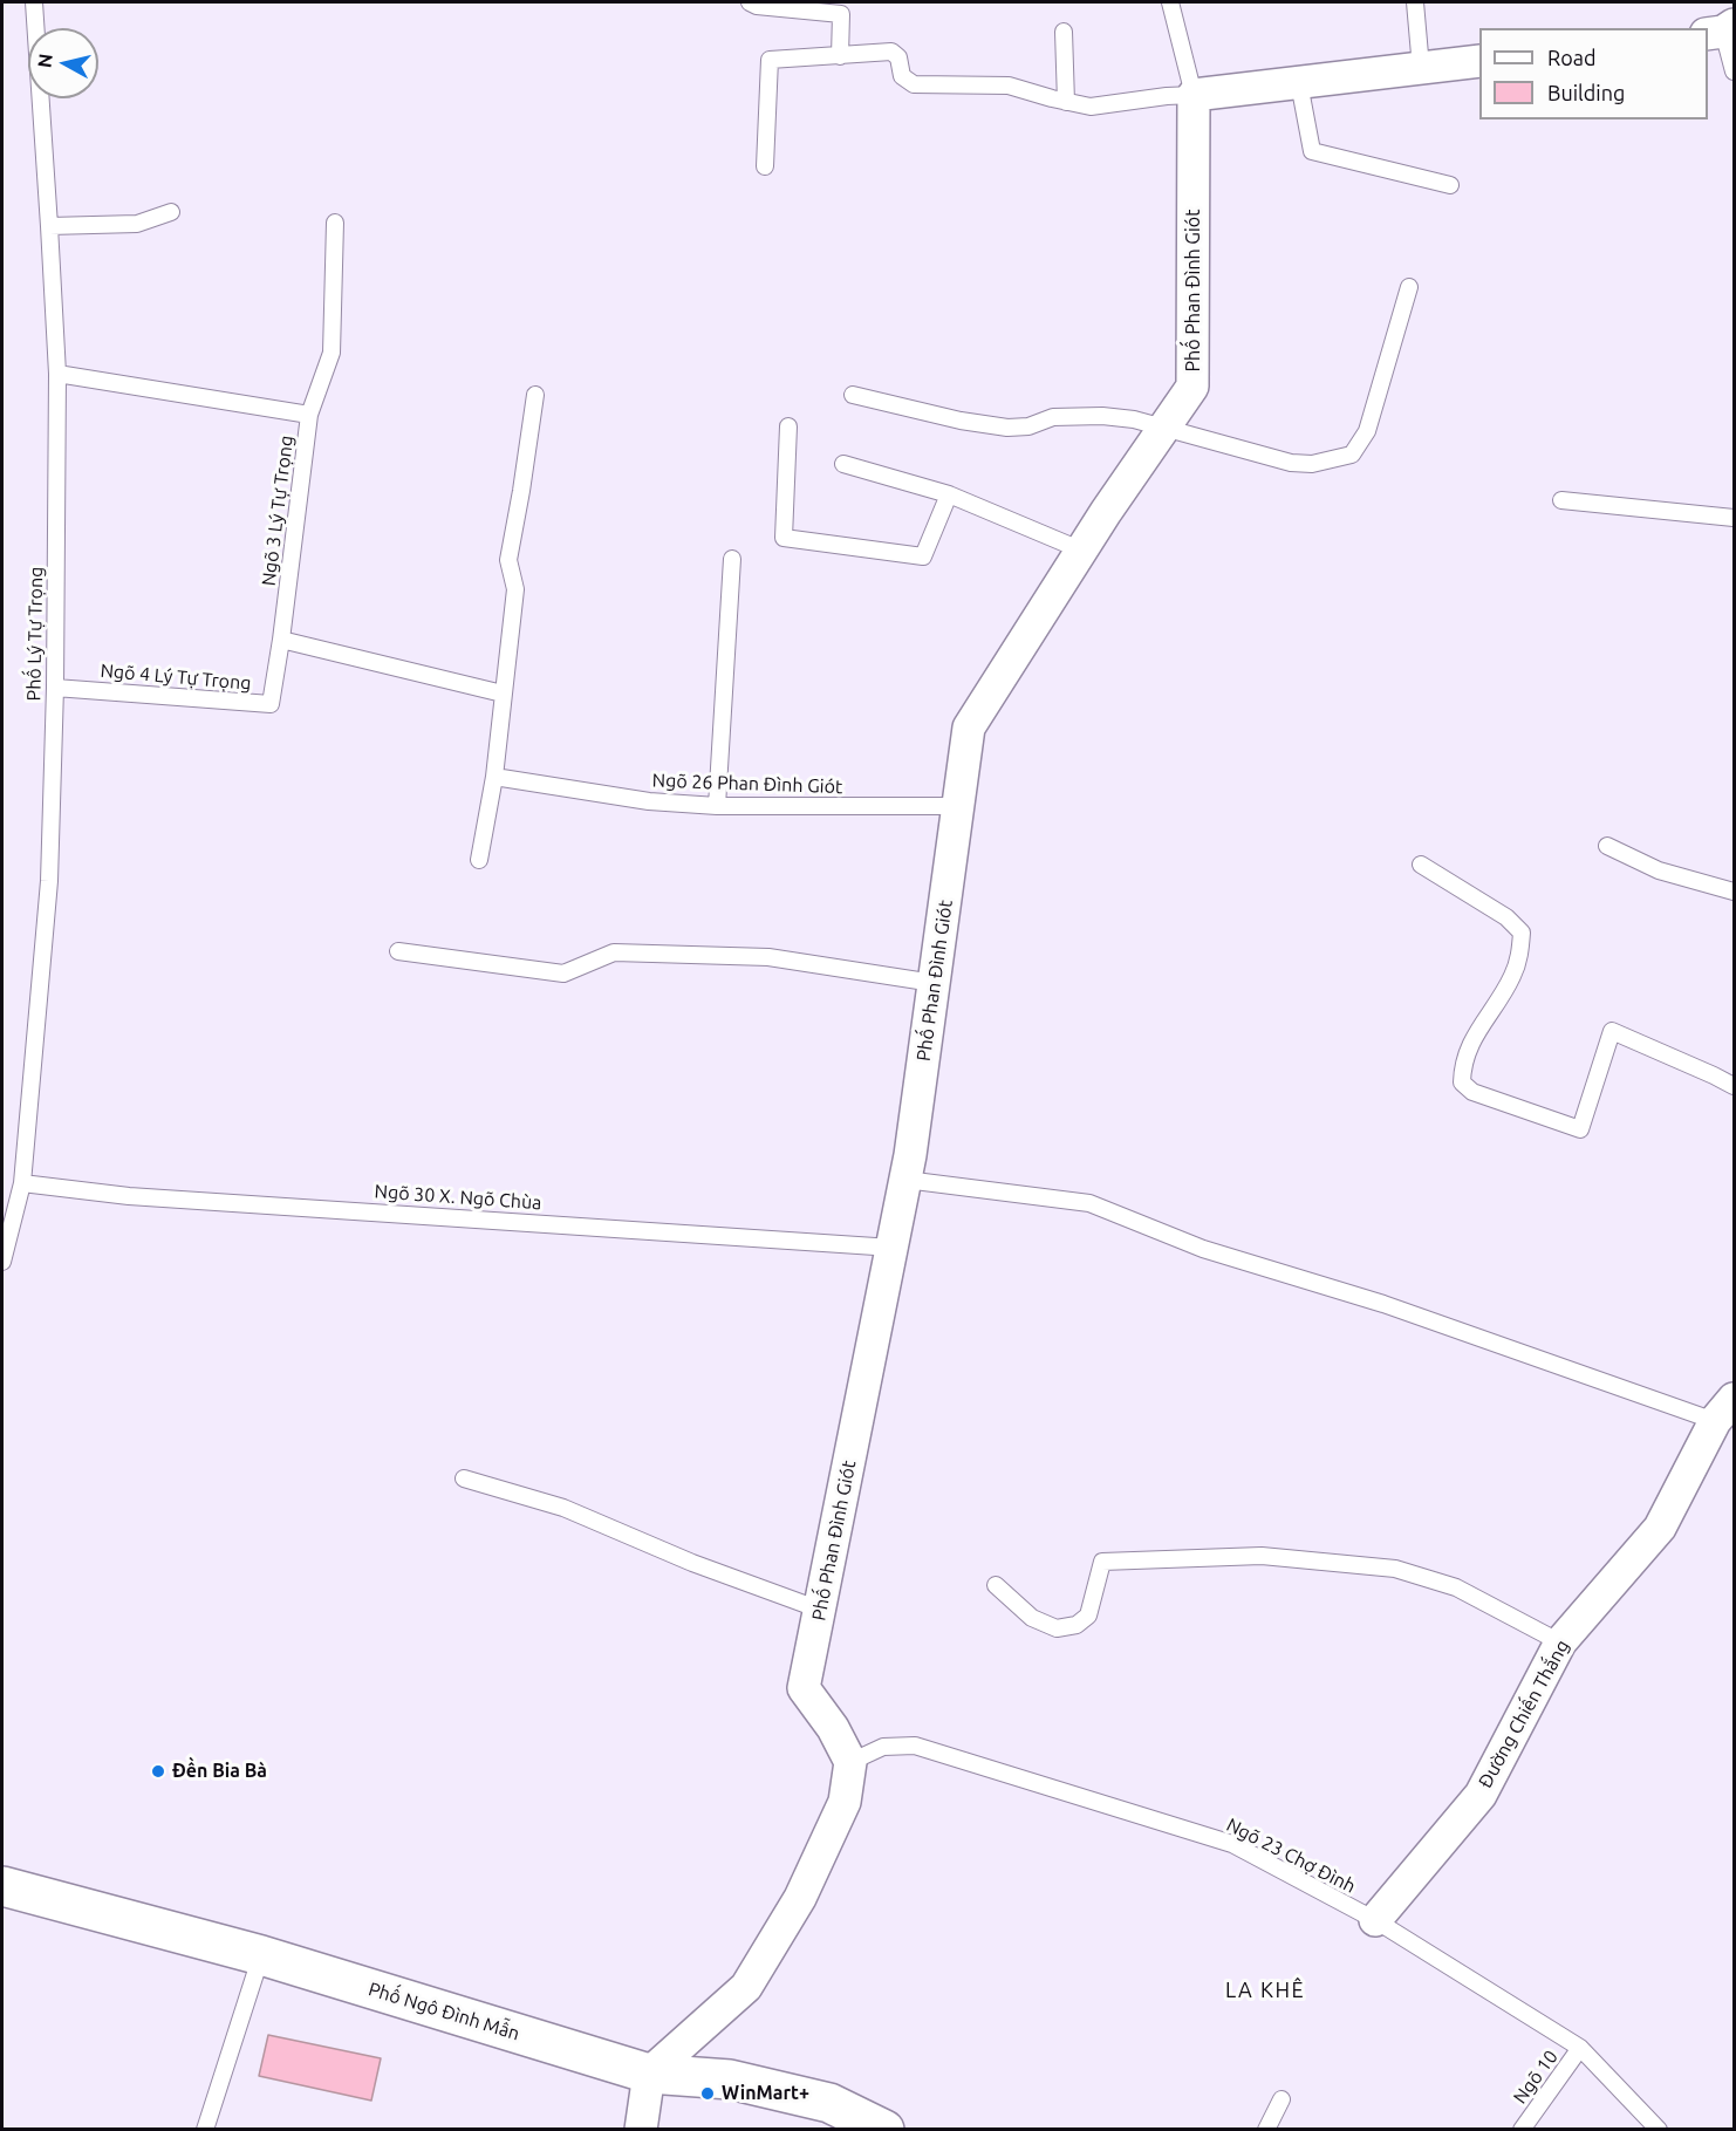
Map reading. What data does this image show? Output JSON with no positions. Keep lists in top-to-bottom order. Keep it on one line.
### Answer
{"streets":{"street":["Phố Phan Đình Giót","Đường Chiến Thắng","Phố Ngô Đình Mẫn"],"lane":["Ngõ 3 Lý Tự Trọng","Phố Lý Tự Trọng","Ngõ 4 Lý Tự Trọng","Ngõ 26 Phan Đình Giót","Ngõ 30 X. Ngõ Chùa","Ngõ 23 Chợ Đình","Ngõ 10"]},"crossings":[["Phố Phan Đình Giót","Ngõ 26 Phan Đình Giót"],["Phố Phan Đình Giót","Ngõ 30 X. Ngõ Chùa"],["Phố Phan Đình Giót","Ngõ 23 Chợ Đình"],["Ngõ 3 Lý Tự Trọng","Phố Lý Tự Trọng"],["Ngõ 3 Lý Tự Trọng","Ngõ 4 Lý Tự Trọng"],["Phố Lý Tự Trọng","Ngõ 4 Lý Tự Trọng"],["Phố Lý Tự Trọng","Ngõ 30 X. Ngõ Chùa"],["Đường Chiến Thắng","Ngõ 23 Chợ Đình"],["Ngõ 23 Chợ Đình","Ngõ 10"]],"districts":["LA KHÊ"],"places":["Đền Bia Bà","WinMart+"],"legend":["Road","Building"],"north":"left"}
